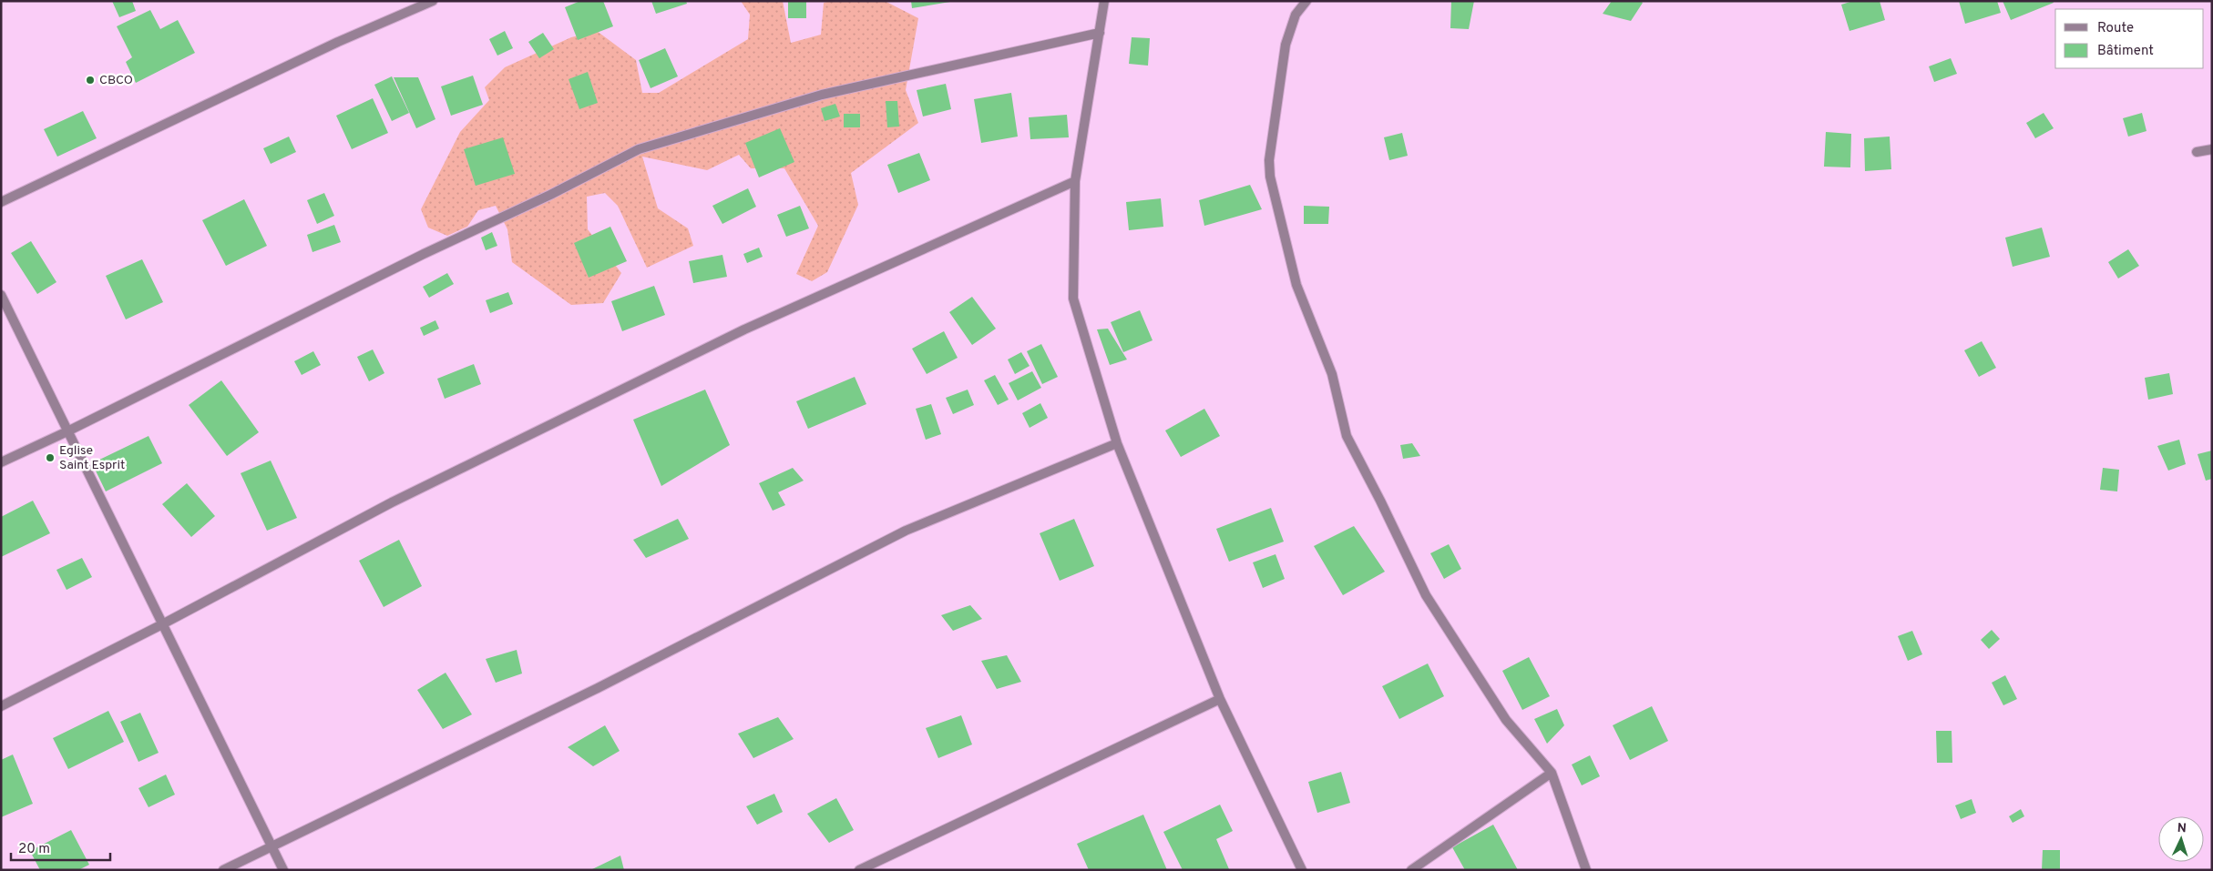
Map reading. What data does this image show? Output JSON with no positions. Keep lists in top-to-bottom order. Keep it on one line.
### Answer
{"places":["CBCO","Eglise Saint Esprit"],"legend":["Route","Bâtiment"],"scale_bar":"20 m","north":"top"}
